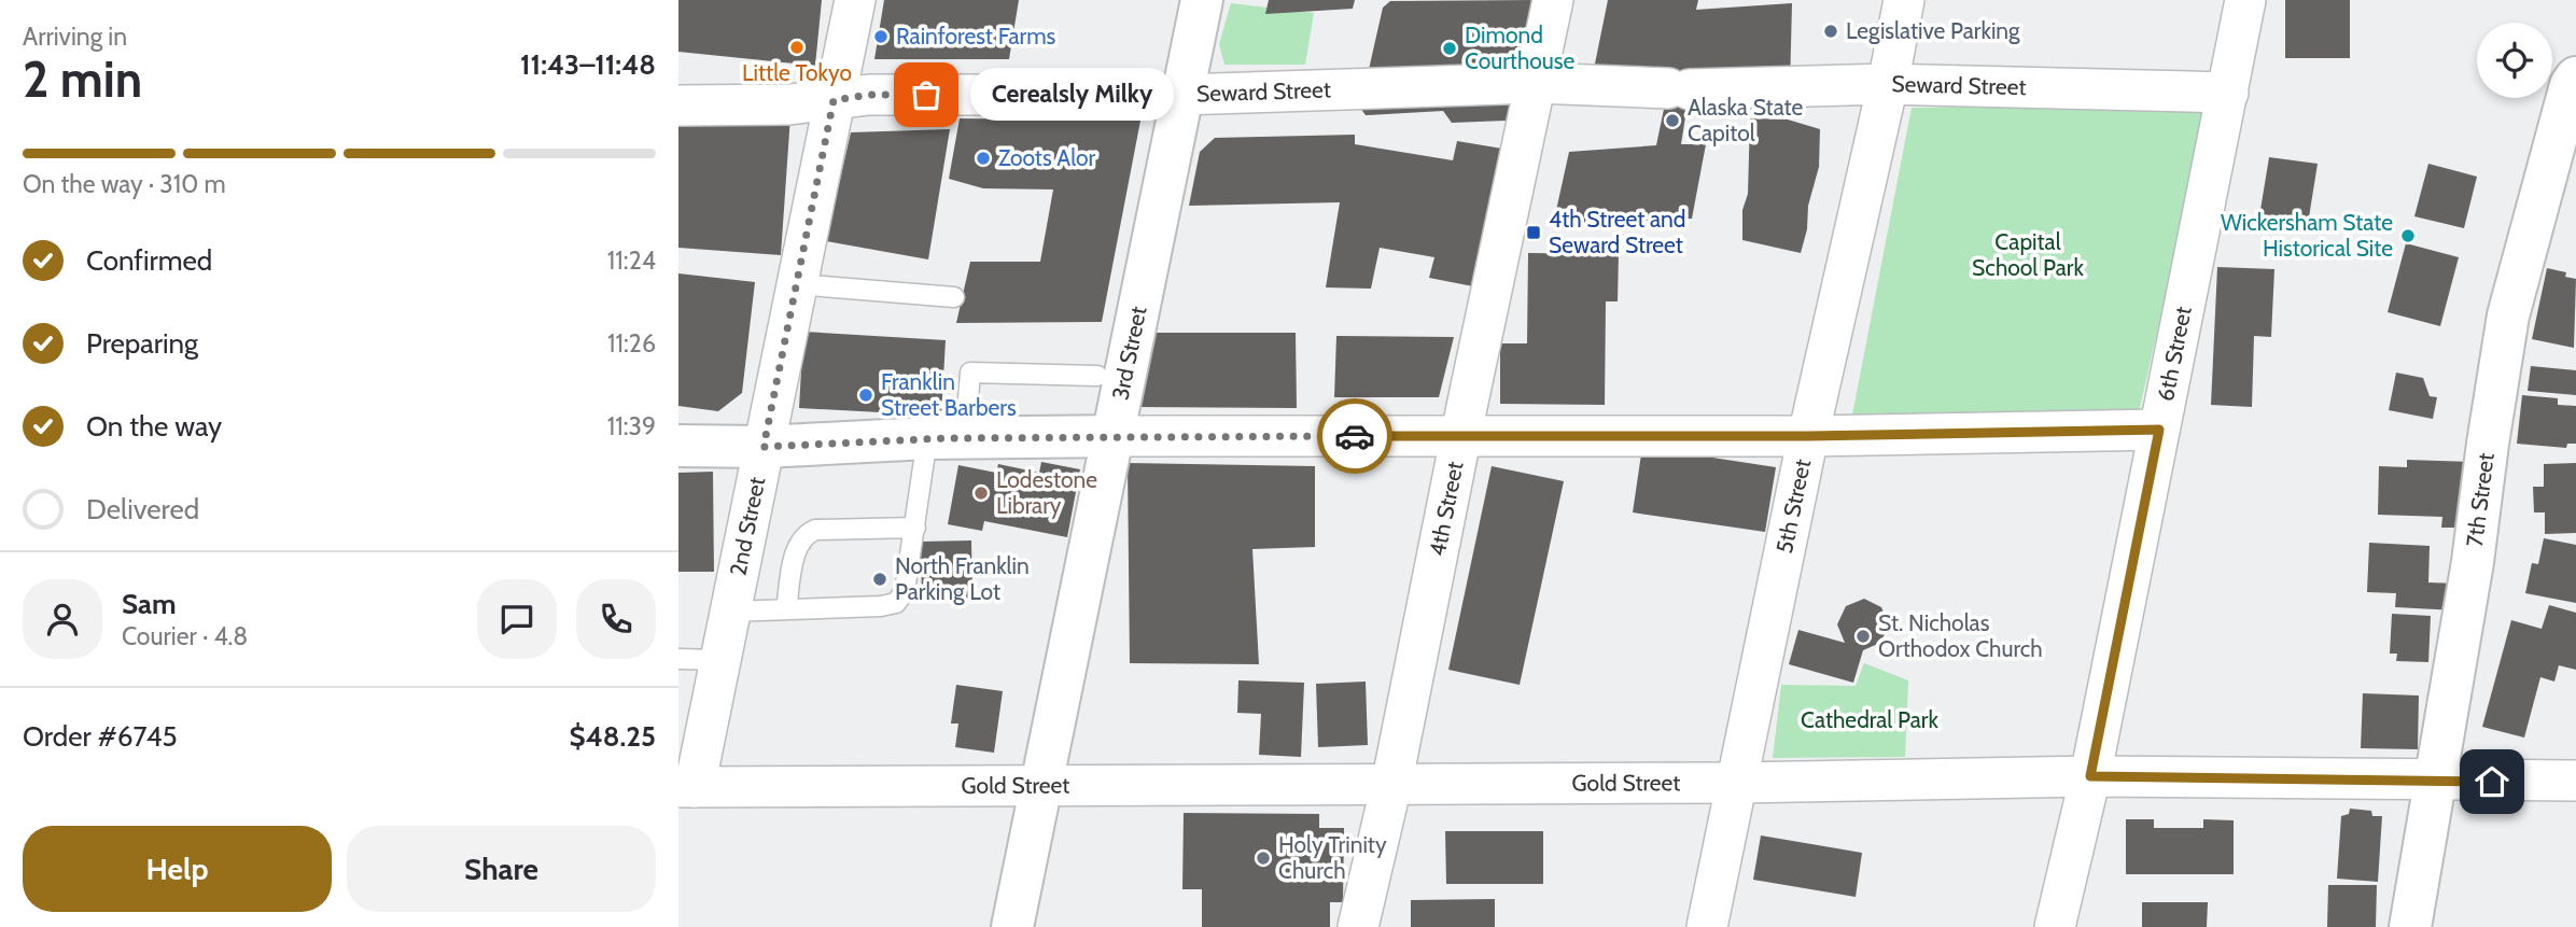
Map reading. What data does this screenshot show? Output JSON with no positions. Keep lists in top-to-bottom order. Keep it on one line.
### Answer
{"streets":{"street":["Seward Street","3rd Street","6th Street","7th Street","5th Street","4th Street","2nd Street","Gold Street"]},"crossings":[["Seward Street","3rd Street"],["Seward Street","6th Street"],["Seward Street","5th Street"],["Seward Street","4th Street"],["Seward Street","2nd Street"],["3rd Street","Gold Street"],["6th Street","Gold Street"],["7th Street","Gold Street"],["5th Street","Gold Street"],["4th Street","Gold Street"],["2nd Street","Gold Street"]],"parks":["Capital School Park","Cathedral Park"],"places":{"other":["Legislative Parking","Rainforest Farms","Little Tokyo","Dimond Courthouse","Cerealsly Milky","Alaska State Capitol","Zoots Alor","Wickersham State Historical Site","Franklin Street Barbers","Lodestone Library","North Franklin Parking Lot","St. Nicholas Orthodox Church","Holy Trinity Church"],"transit":["4th Street and Seward Street"]},"page":{"heading":["2 min","Arriving in","11:43–11:48"],"panel":["Sam","Courier · 4.8","Order #6745","$48.25"],"bubble":"Cerealsly Milky","bar":"On the way · 310 m","list":[["Confirmed","11:24"],["Preparing","11:26"],["On the way","11:39"],"Delivered"],"buttons":["Help","Share"]}}
